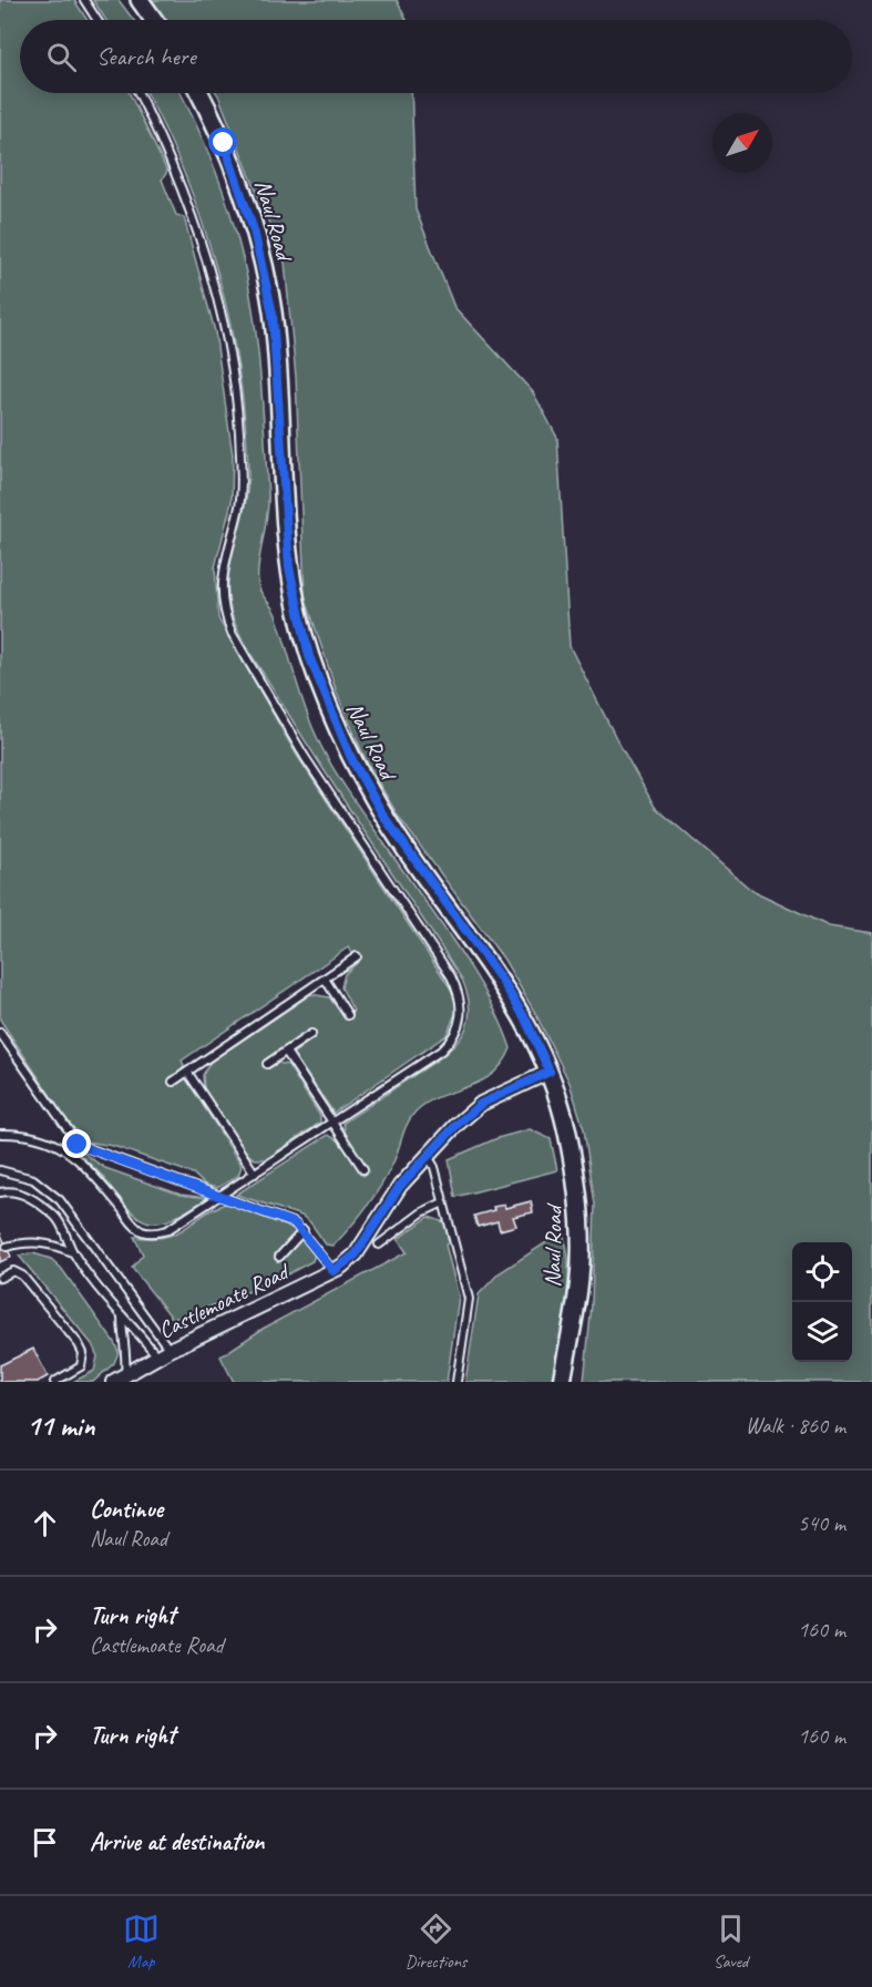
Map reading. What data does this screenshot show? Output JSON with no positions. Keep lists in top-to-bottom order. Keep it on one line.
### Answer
{"streets":{"street":["Naul Road","Castlemoate Road"]},"crossings":[["Naul Road","Castlemoate Road"]],"north":"top right","page":{"search":"Search here","heading":["11 min","Walk · 860 m"],"list":[["Continue","Naul Road","540 m"],["Turn right","Castlemoate Road","160 m"],["Turn right","160 m"],"Arrive at destination"],"nav":["Map","Directions","Saved"]}}
